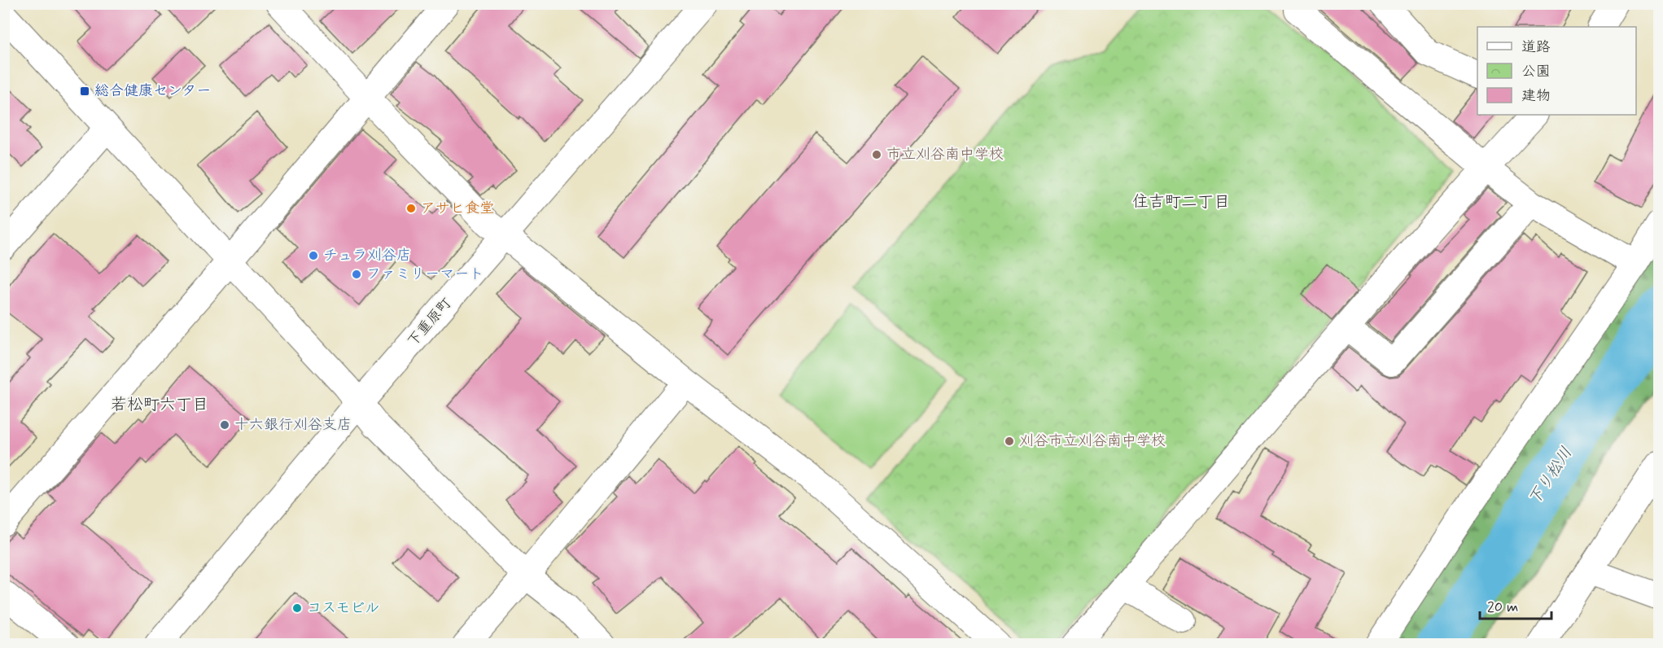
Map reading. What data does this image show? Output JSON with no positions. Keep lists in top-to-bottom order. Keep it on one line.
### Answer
{"streets":{"street":["下重原町"]},"districts":["住吉町二丁目","若松町六丁目"],"water":["下り松川"],"places":{"transit":["総合健康センター"],"other":["市立刈谷南中学校","アサヒ食堂","チュラ刈谷店","ファミリーマート","十六銀行刈谷支店","刈谷市立刈谷南中学校","コスモビル"]},"legend":["道路","公園","建物"],"scale_bar":"20 m"}
